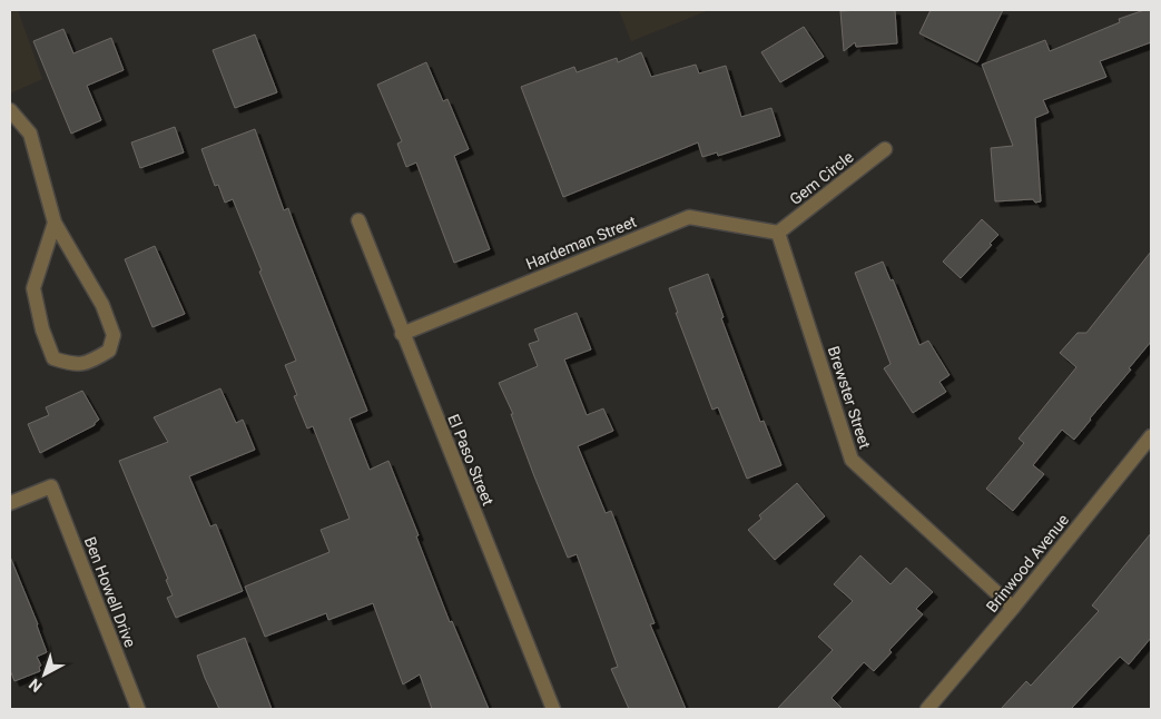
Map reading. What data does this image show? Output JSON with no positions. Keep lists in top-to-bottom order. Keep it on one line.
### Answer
{"streets":{"street":["Gem Circle","Hardeman Street","Brewster Street","El Paso Street","Brinwood Avenue","Ben Howell Drive"]},"crossings":[["Gem Circle","Hardeman Street"],["Gem Circle","Brewster Street"],["Hardeman Street","Brewster Street"],["Hardeman Street","El Paso Street"],["Brewster Street","Brinwood Avenue"]],"north":"bottom left"}
